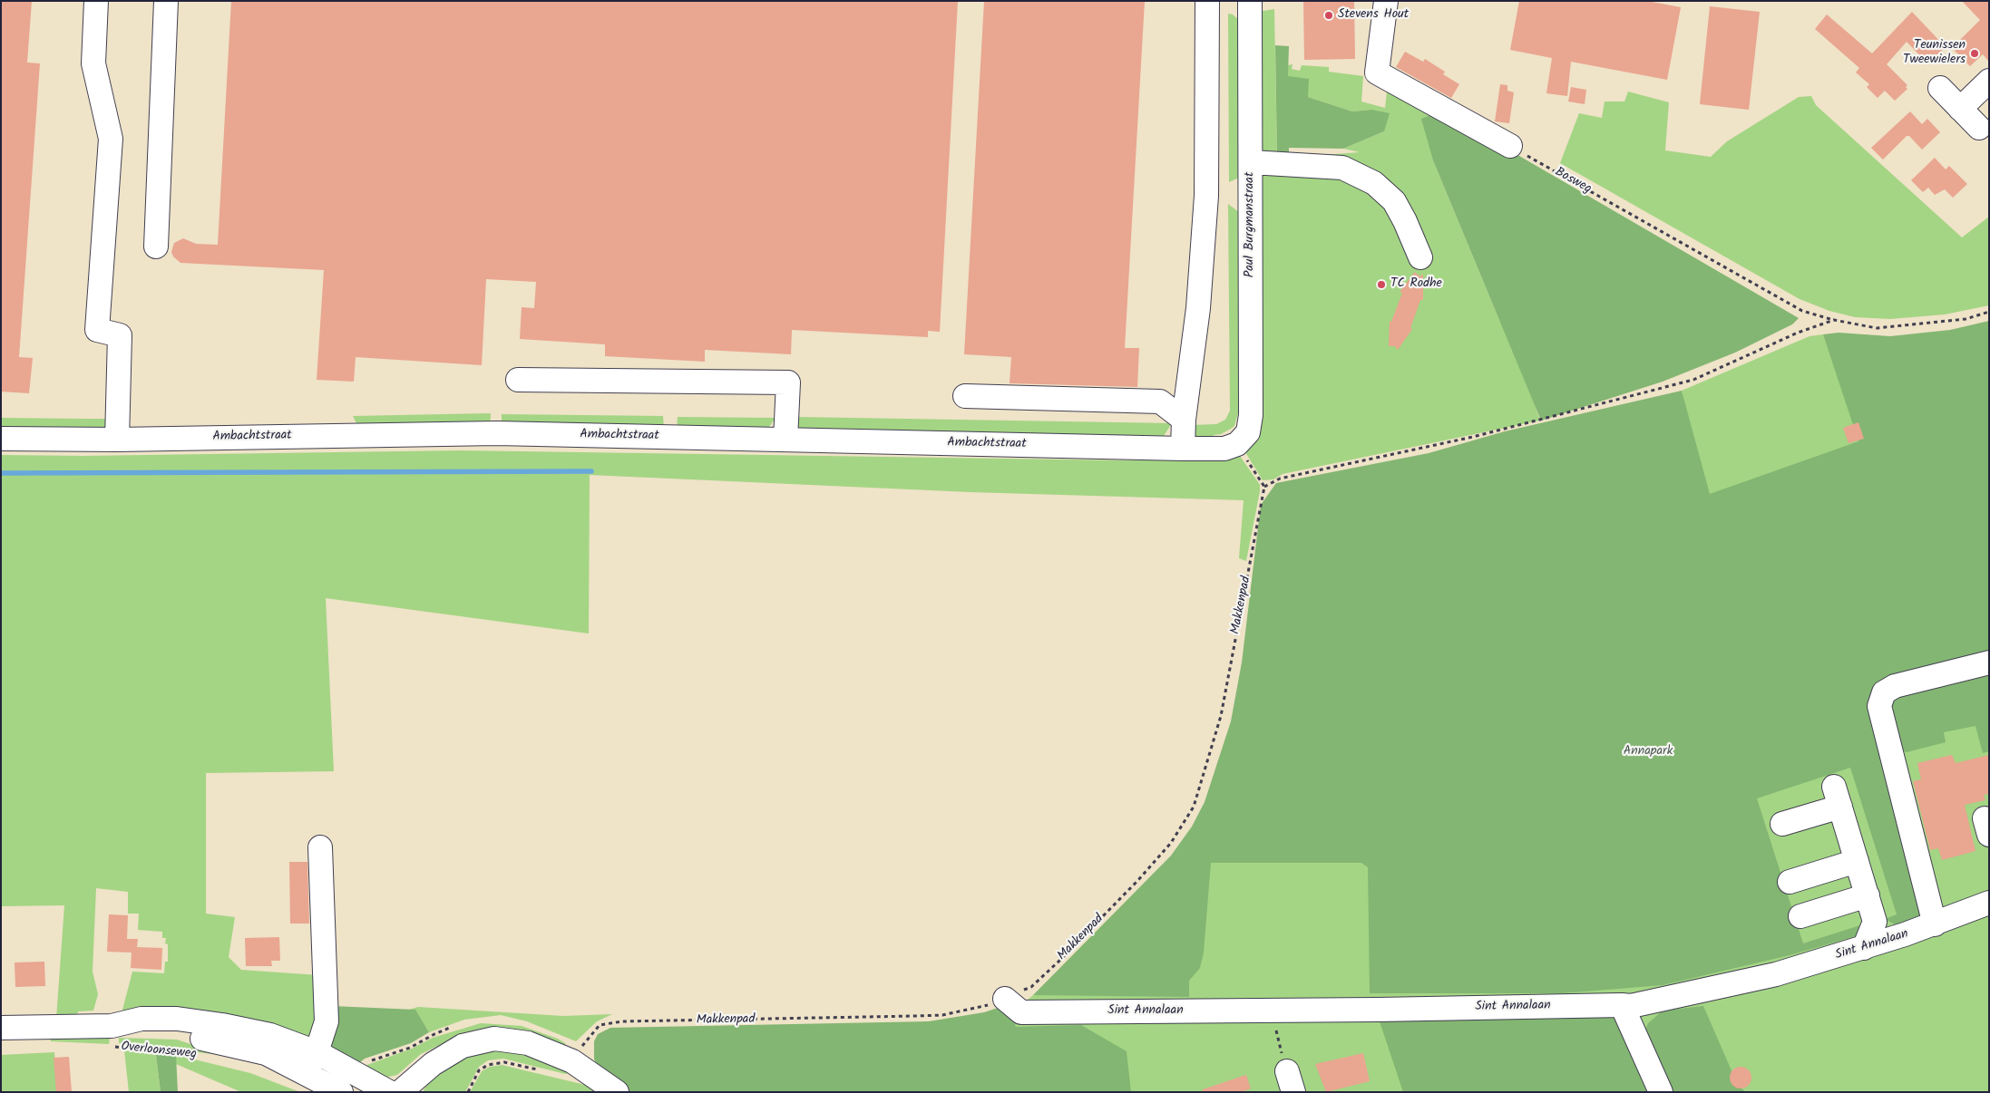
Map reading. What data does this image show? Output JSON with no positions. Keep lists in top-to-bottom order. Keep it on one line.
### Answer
{"streets":{"street":["Paul Burgmanstraat","Ambachtstraat","Sint Annalaan","Overloonseweg"],"path":["Bosweg","Makkenpad"]},"crossings":[["Paul Burgmanstraat","Ambachtstraat"],["Makkenpad","Sint Annalaan"]],"parks":["Annapark"],"places":["Stevens Hout","Teunissen Tweewielers","TC Rodhe"]}
